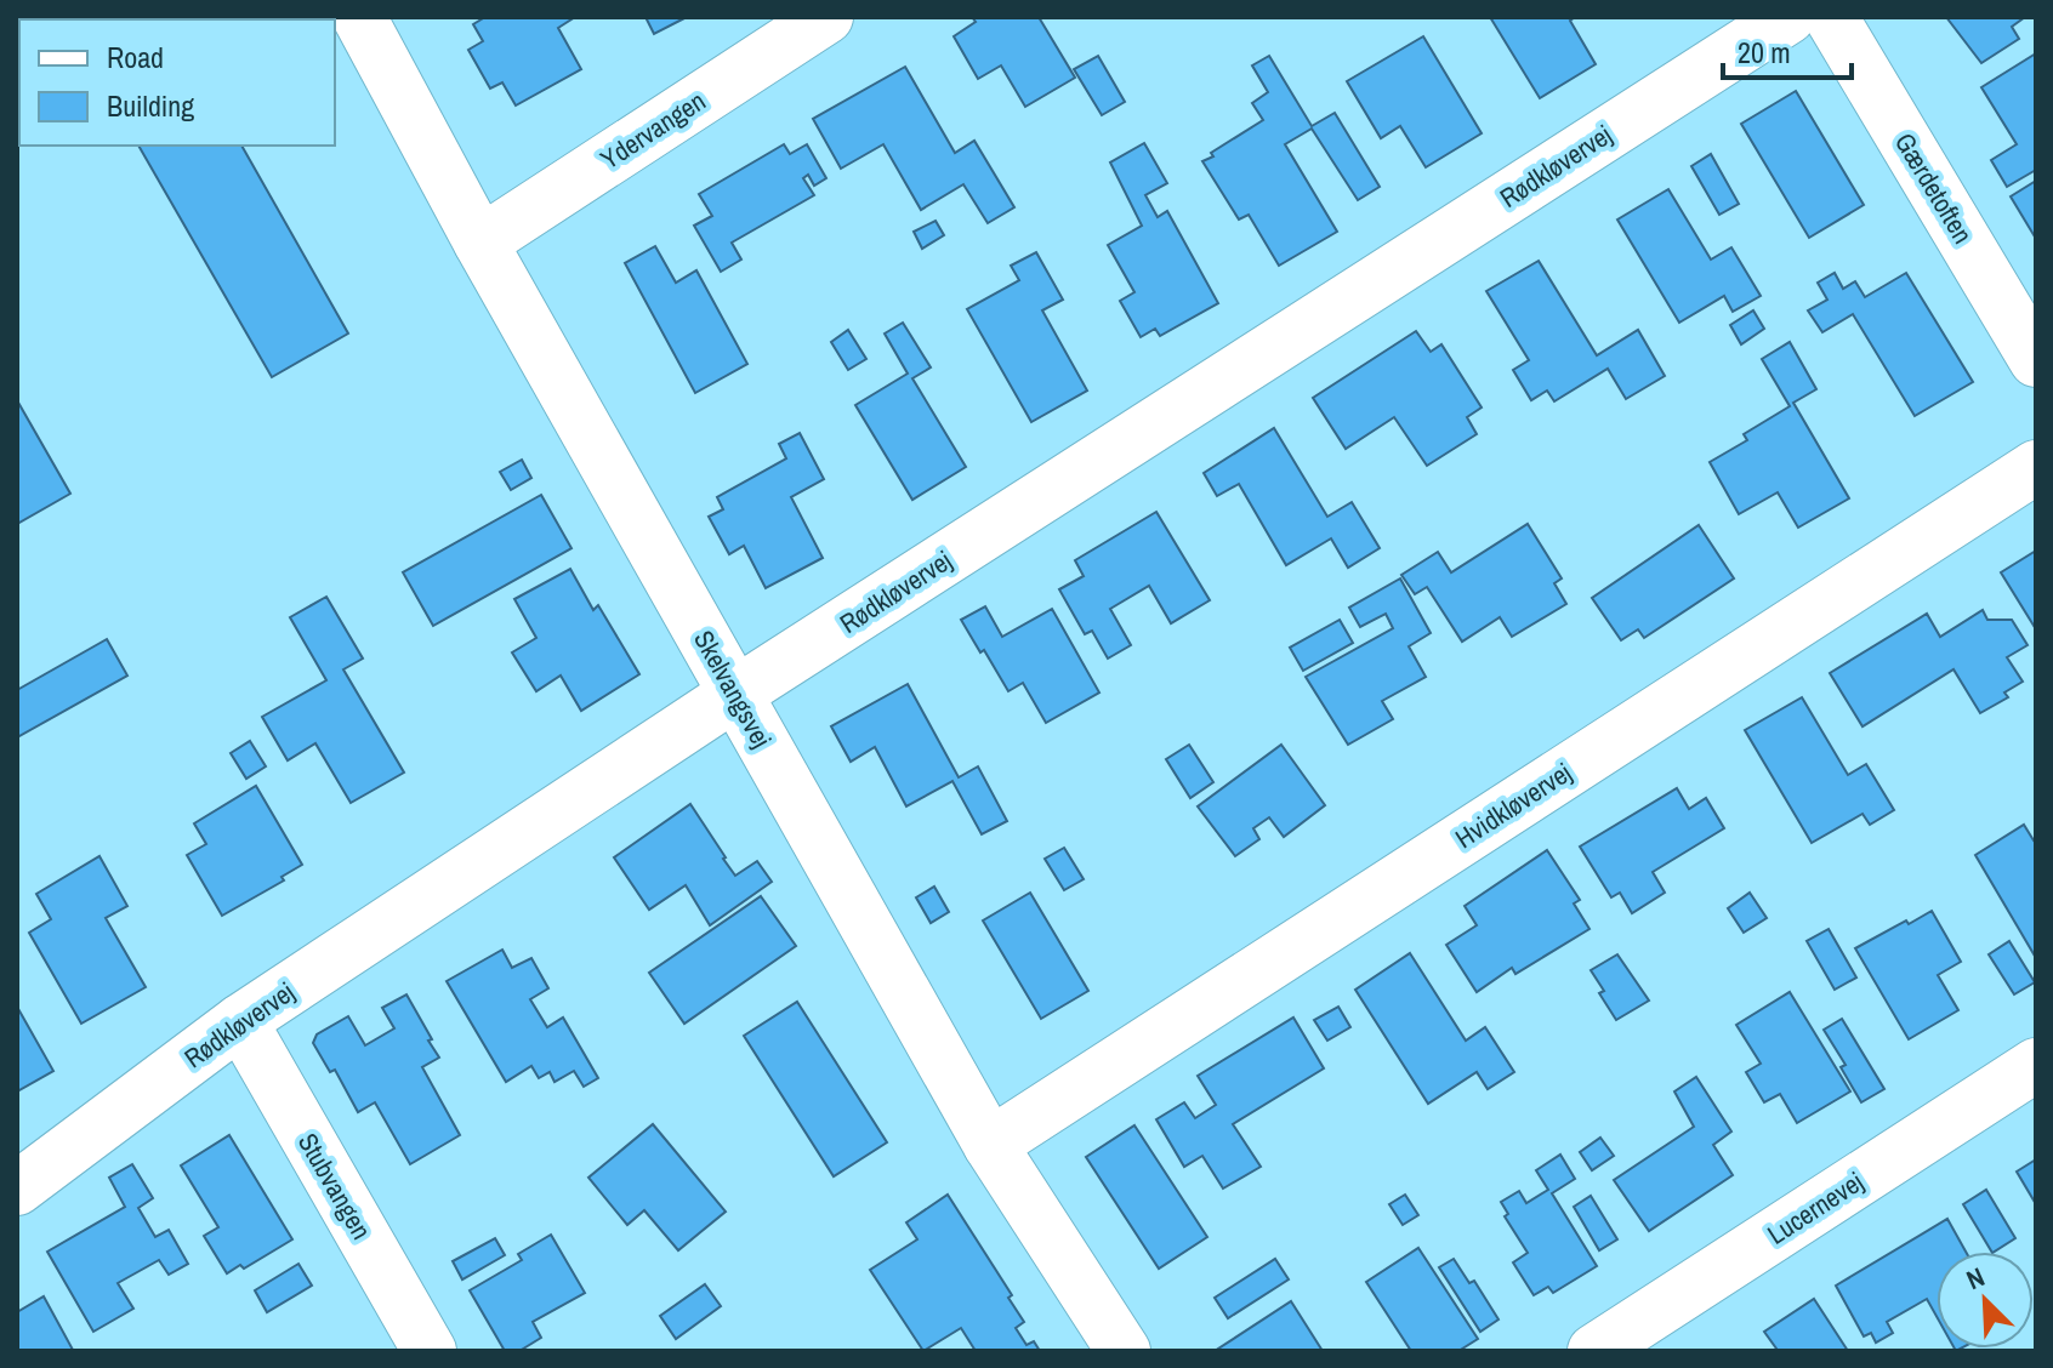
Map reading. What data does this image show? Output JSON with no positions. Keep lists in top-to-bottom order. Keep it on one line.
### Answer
{"streets":{"street":["Ydervangen","Rødkløvervej","Gærdetoften","Skelvangsvej","Hvidkløvervej","Stubvangen","Lucernevej"]},"crossings":[["Ydervangen","Skelvangsvej"],["Rødkløvervej","Skelvangsvej"],["Rødkløvervej","Stubvangen"],["Skelvangsvej","Hvidkløvervej"]],"legend":["Road","Building"],"scale_bar":"20 m","north":"top left"}
